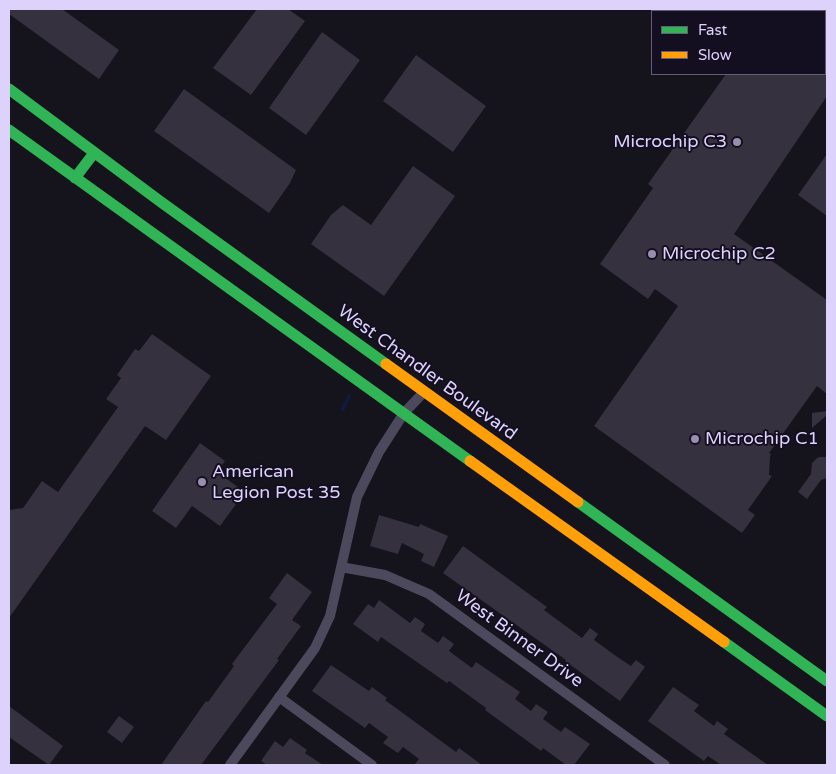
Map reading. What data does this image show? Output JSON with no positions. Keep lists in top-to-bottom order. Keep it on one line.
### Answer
{"streets":{"main road":["West Chandler Boulevard"],"street":["West Binner Drive"]},"places":["Microchip C3","Microchip C2","Microchip C1","American Legion Post 35"],"legend":["Fast","Slow"]}
